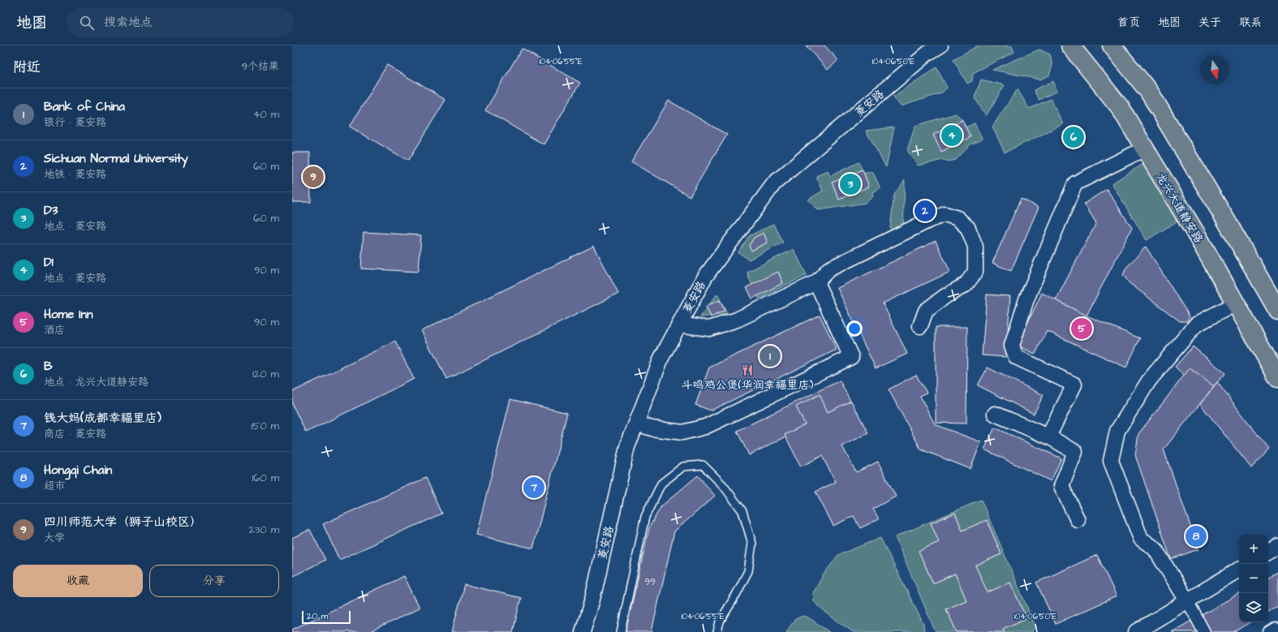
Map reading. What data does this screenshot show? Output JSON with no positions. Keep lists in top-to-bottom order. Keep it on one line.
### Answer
{"streets":{"main road":["龙兴大道静安路"],"street":["菱安路"]},"places":{"restaurant":["斗鸣鸡公煲(华润幸福里店)"]},"house_numbers":["99"],"scale_bar":"20 m","north":"bottom","page":{"header":"地图","search":"搜索地点","nav":["首页","地图","关于","联系"],"heading":["附近","9个结果"],"list":[{"mark":"1","name":"Bank of China","note":"银行 · 菱安路","value":"40 m"},{"mark":"2","name":"Sichuan Normal University","note":"地铁 · 菱安路","value":"60 m"},{"mark":"3","name":"D3","note":"地点 · 菱安路","value":"60 m"},{"mark":"4","name":"D1","note":"地点 · 菱安路","value":"90 m"},{"mark":"5","name":"Home Inn","note":"酒店","value":"90 m"},{"mark":"6","name":"B","note":"地点 · 龙兴大道静安路","value":"120 m"},{"mark":"7","name":"钱大妈(成都幸福里店)","note":"商店 · 菱安路","value":"150 m"},{"mark":"8","name":"Hongqi Chain","note":"超市","value":"160 m"},{"mark":"9","name":"四川师范大学（狮子山校区）","note":"大学","value":"230 m"}],"pins":["4","6","9","3","2","5","1","7","8"],"map_buttons":["+","−"],"buttons":["收藏","分享"],"scale":"20 m"},"coordinates":["104°06'55\"E","104°06'50\"E"]}
